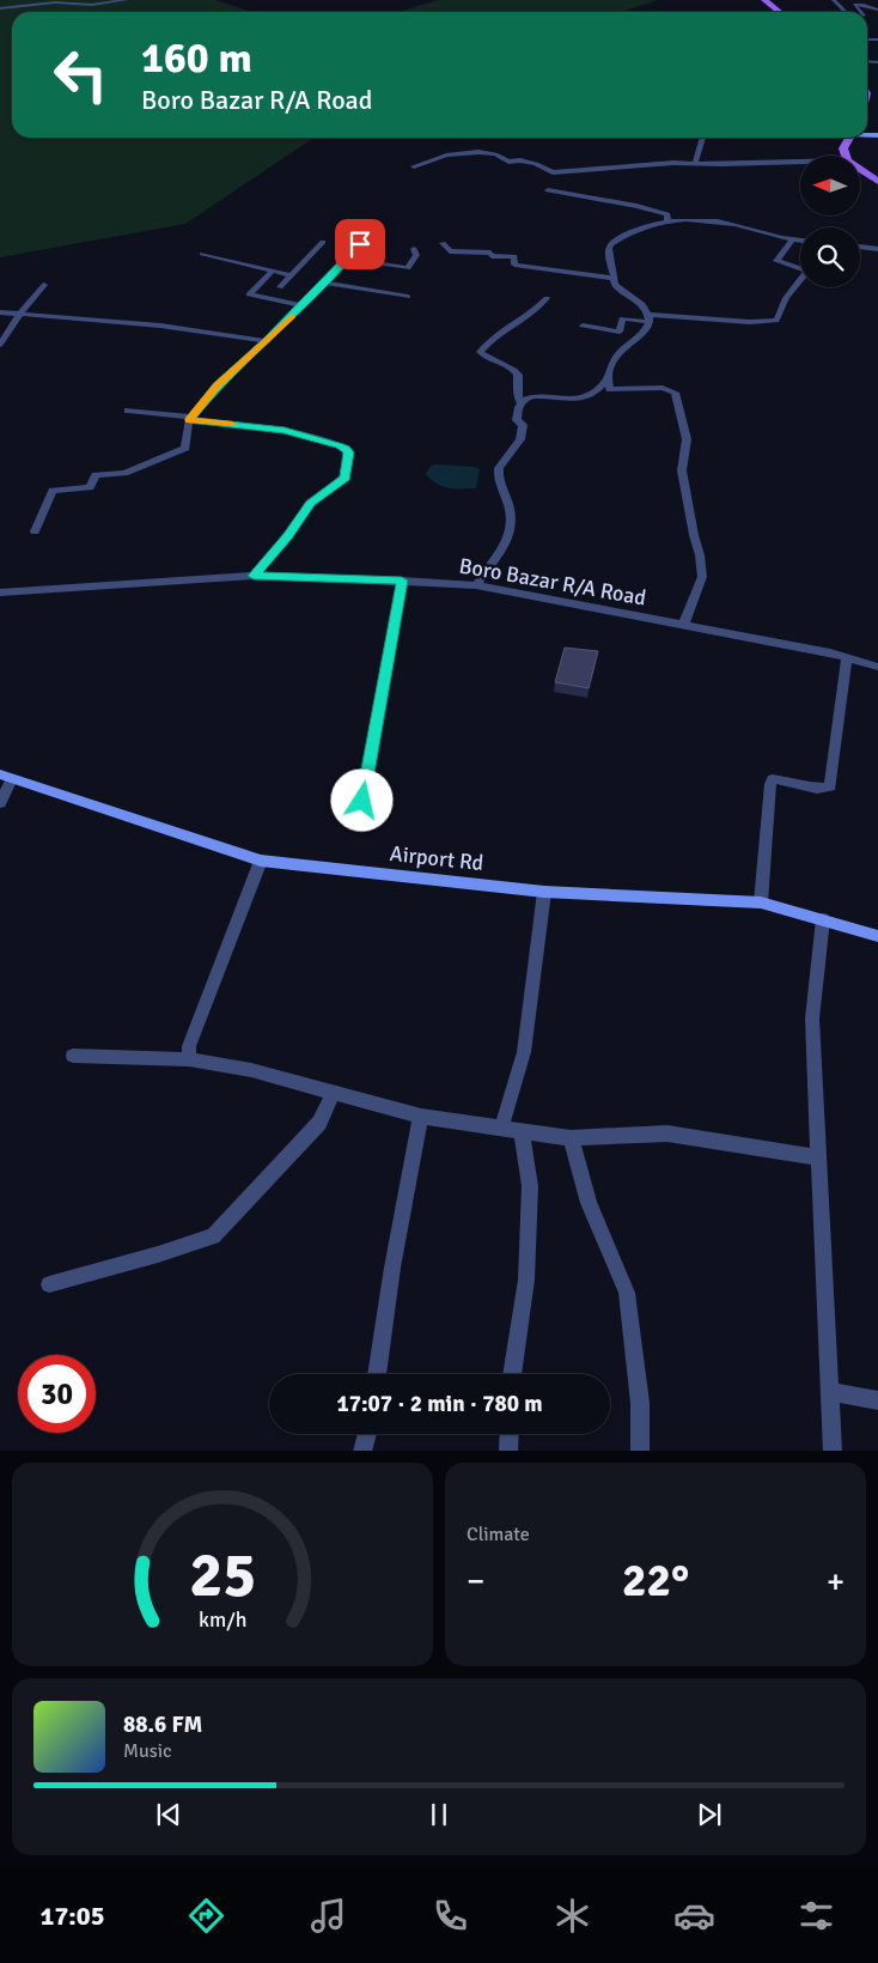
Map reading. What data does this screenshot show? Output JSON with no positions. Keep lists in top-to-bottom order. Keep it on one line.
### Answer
{"streets":{"main road":["Airport Rd"],"street":["Boro Bazar R/A Road"]},"north":"left","page":{"turn":["160 m","Boro Bazar R/A Road"],"limit":"30","trip":"17:07 · 2 min · 780 m","tile":"Climate","heat":["−","22°","+"],"song":["88.6 FM","Music"],"tabs":"17:05","gauge":["25","km/h"]}}
